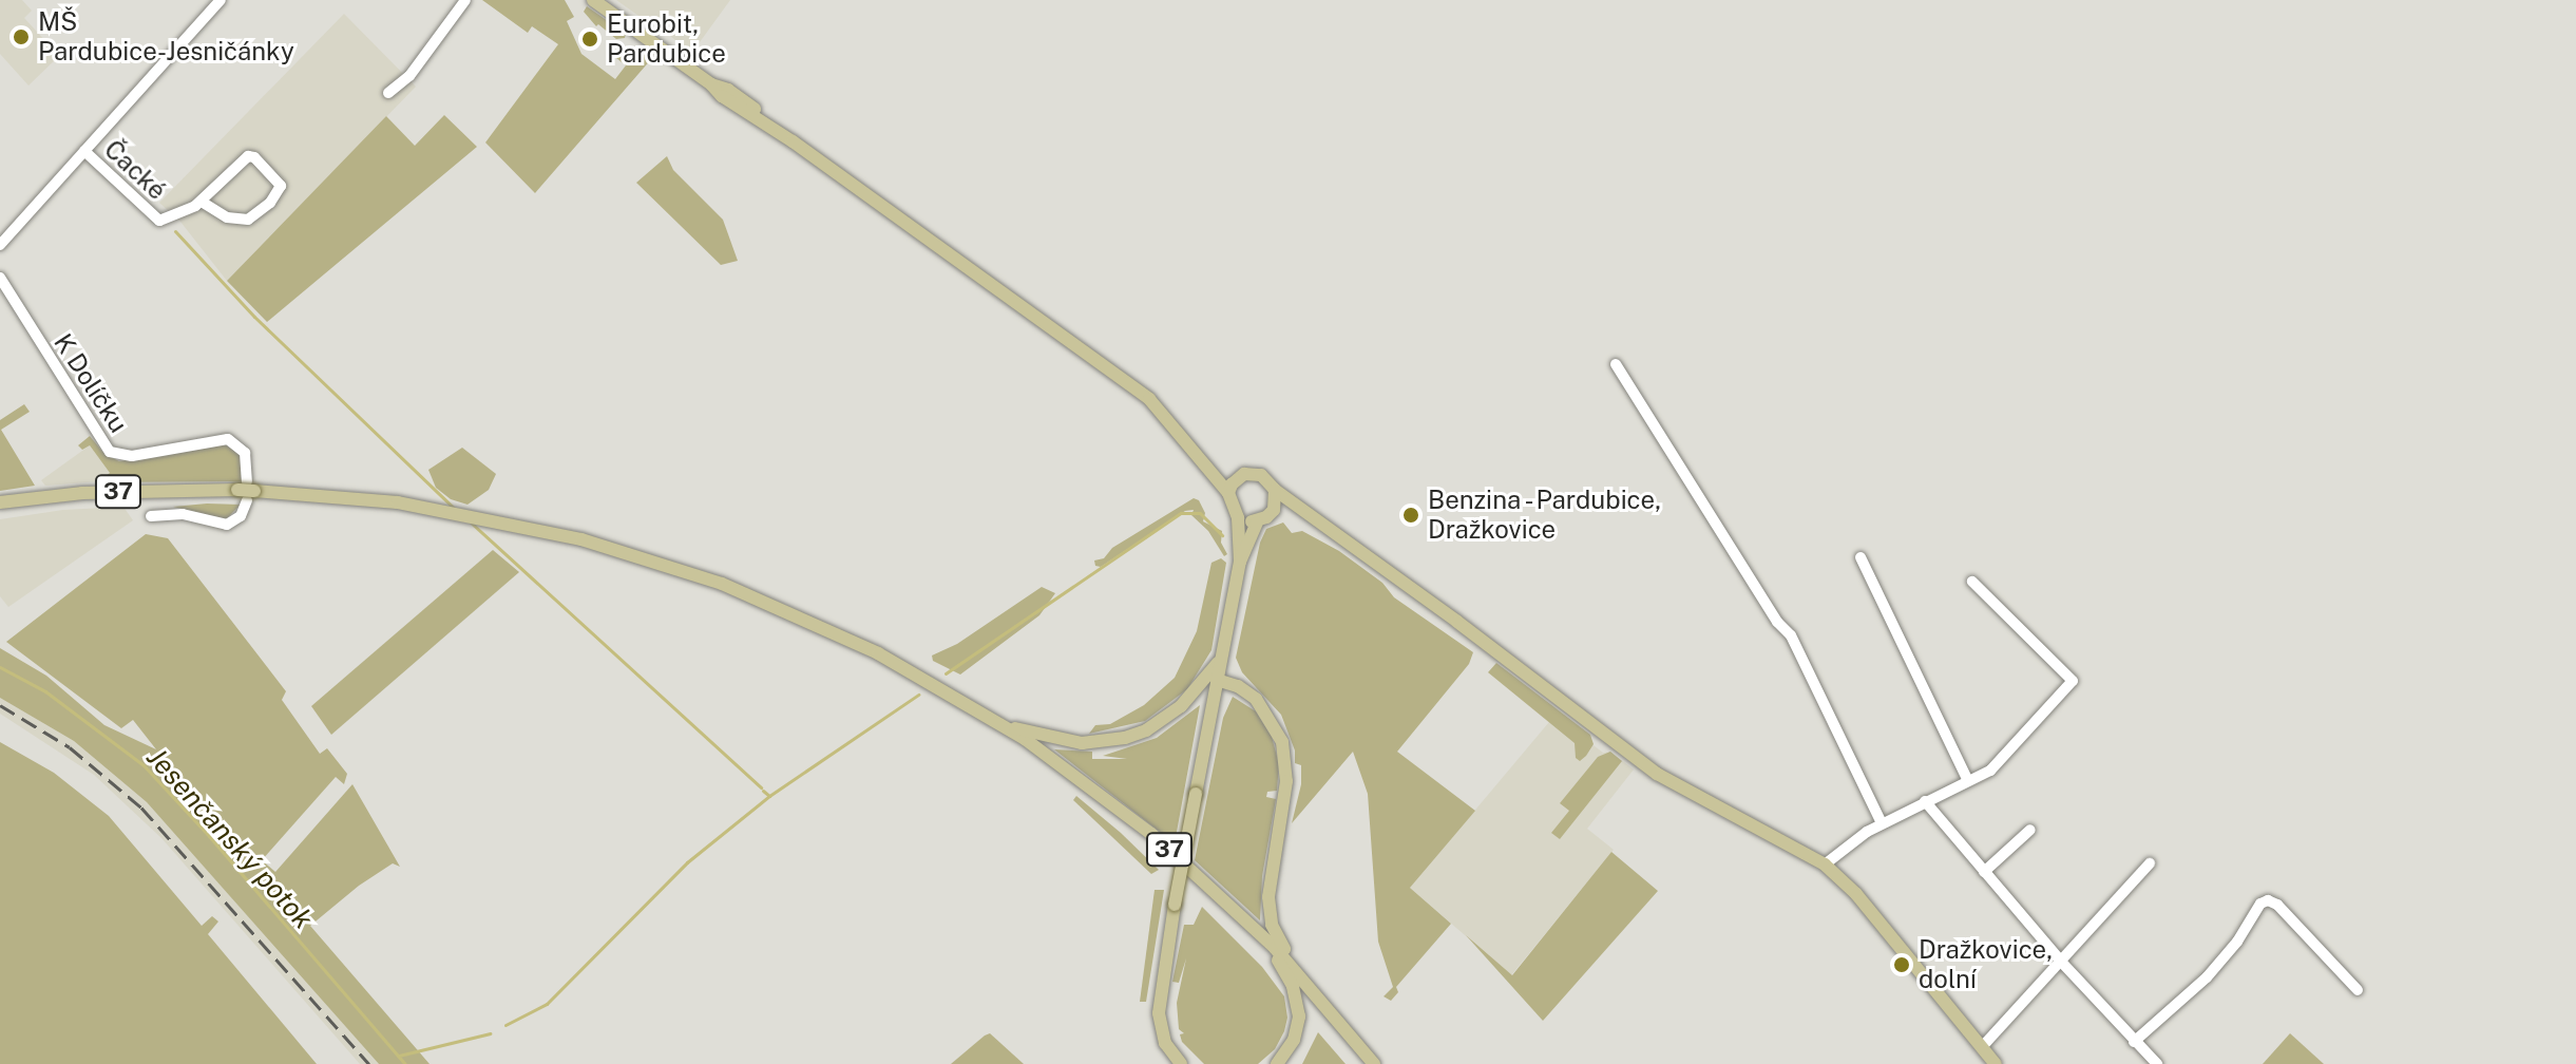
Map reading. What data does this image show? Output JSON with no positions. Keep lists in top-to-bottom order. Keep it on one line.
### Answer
{"streets":{"main road":["37"],"street":["Čacké","K Dolíčku"]},"crossings":[["K Dolíčku","37"]],"water":["Jesenčanský potok"],"places":["MŠ Pardubice-Jesničánky","Eurobit, Pardubice","Benzina - Pardubice, Dražkovice","Dražkovice, dolní"]}
